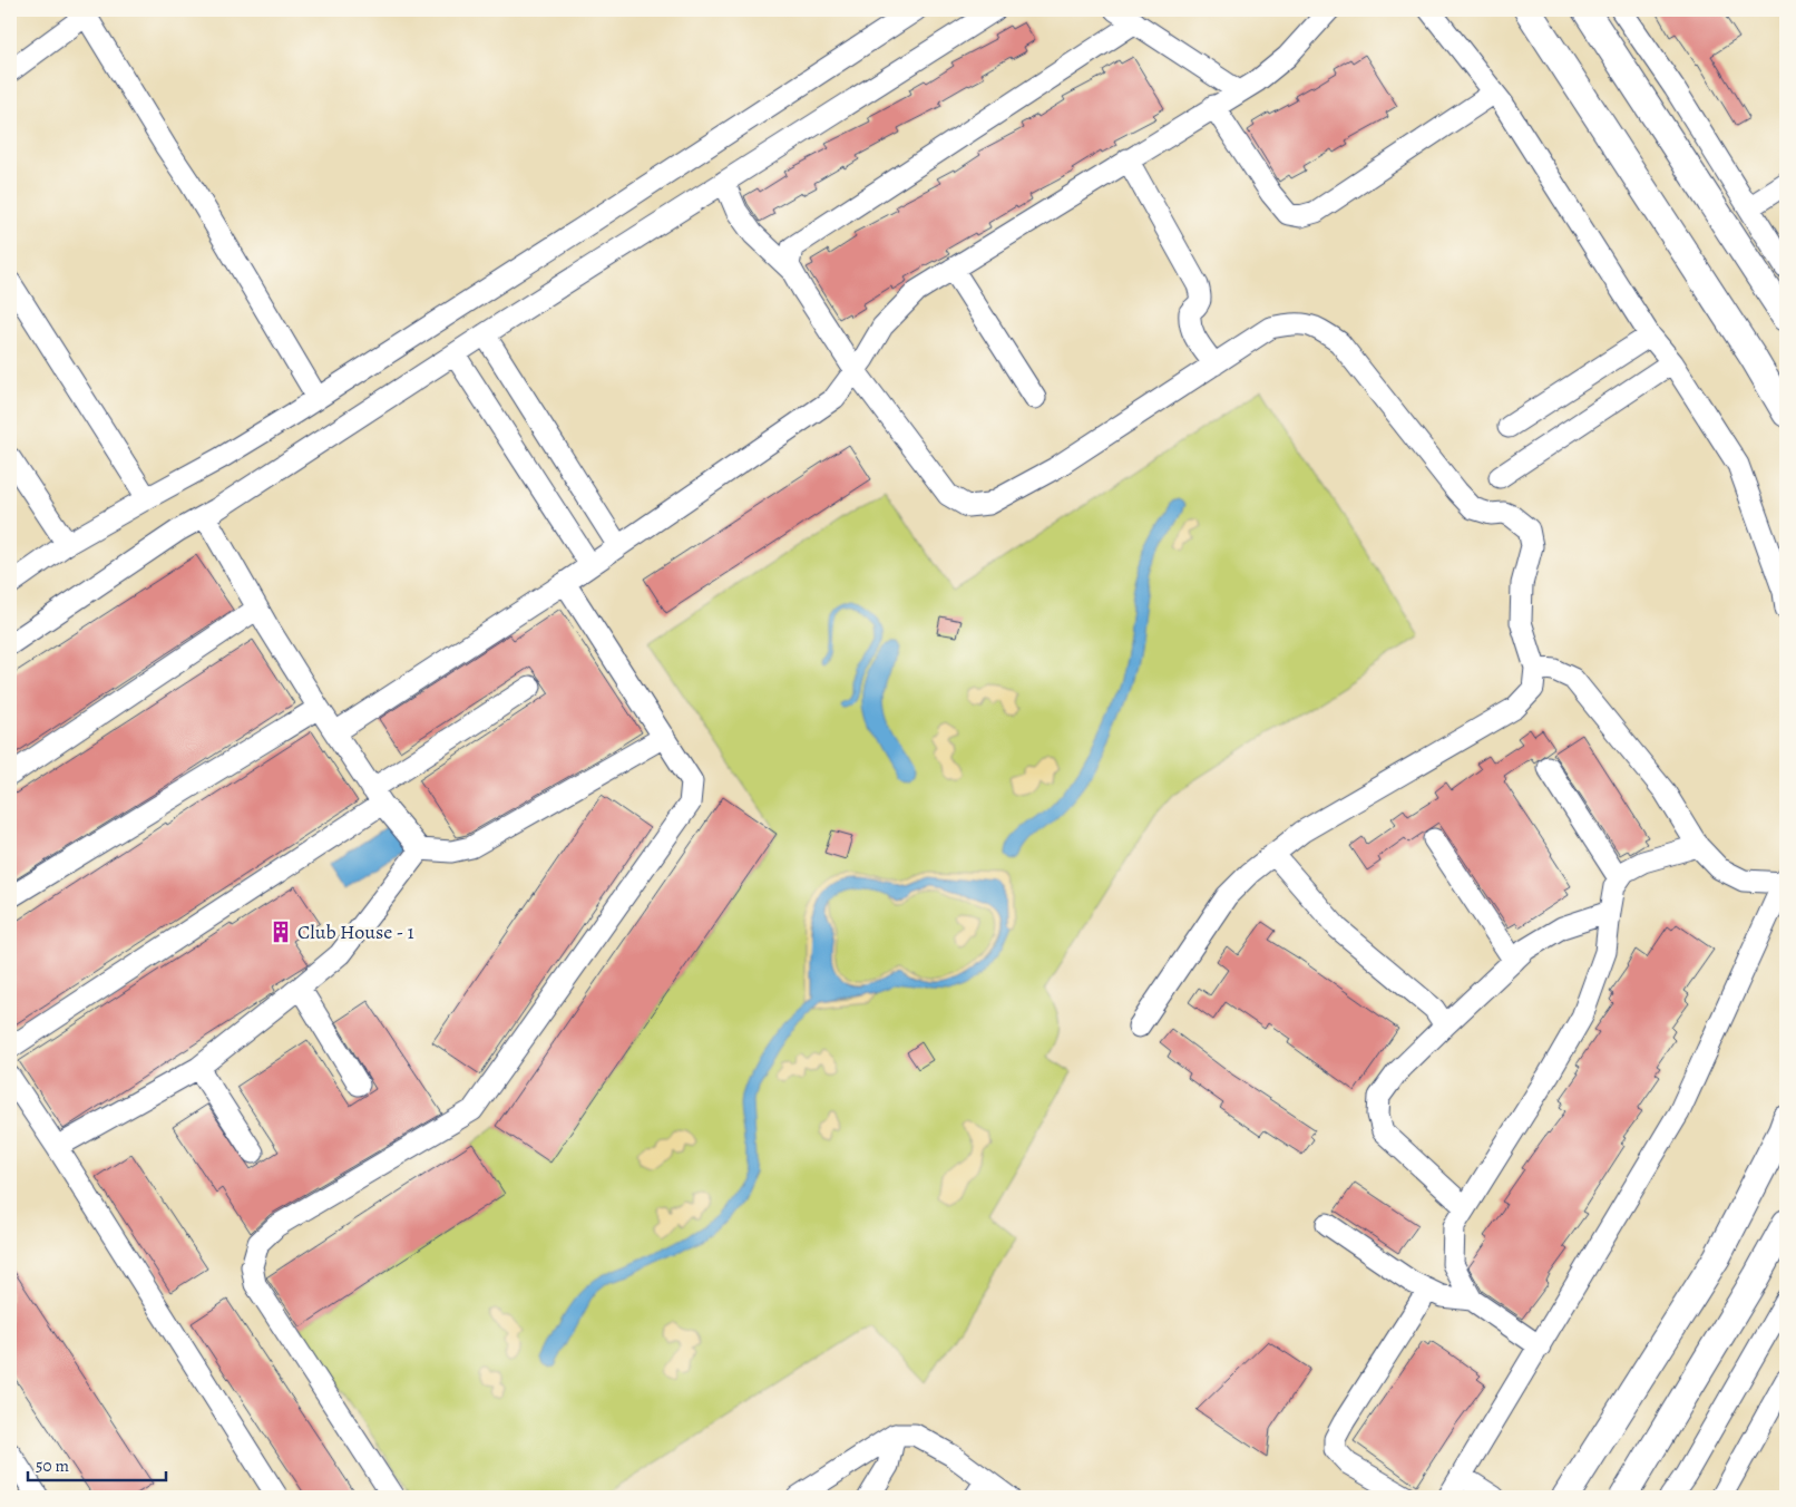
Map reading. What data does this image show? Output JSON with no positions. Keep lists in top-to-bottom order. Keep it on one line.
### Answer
{"places":{"building":["Club House - 1"]},"scale_bar":"50 m"}
